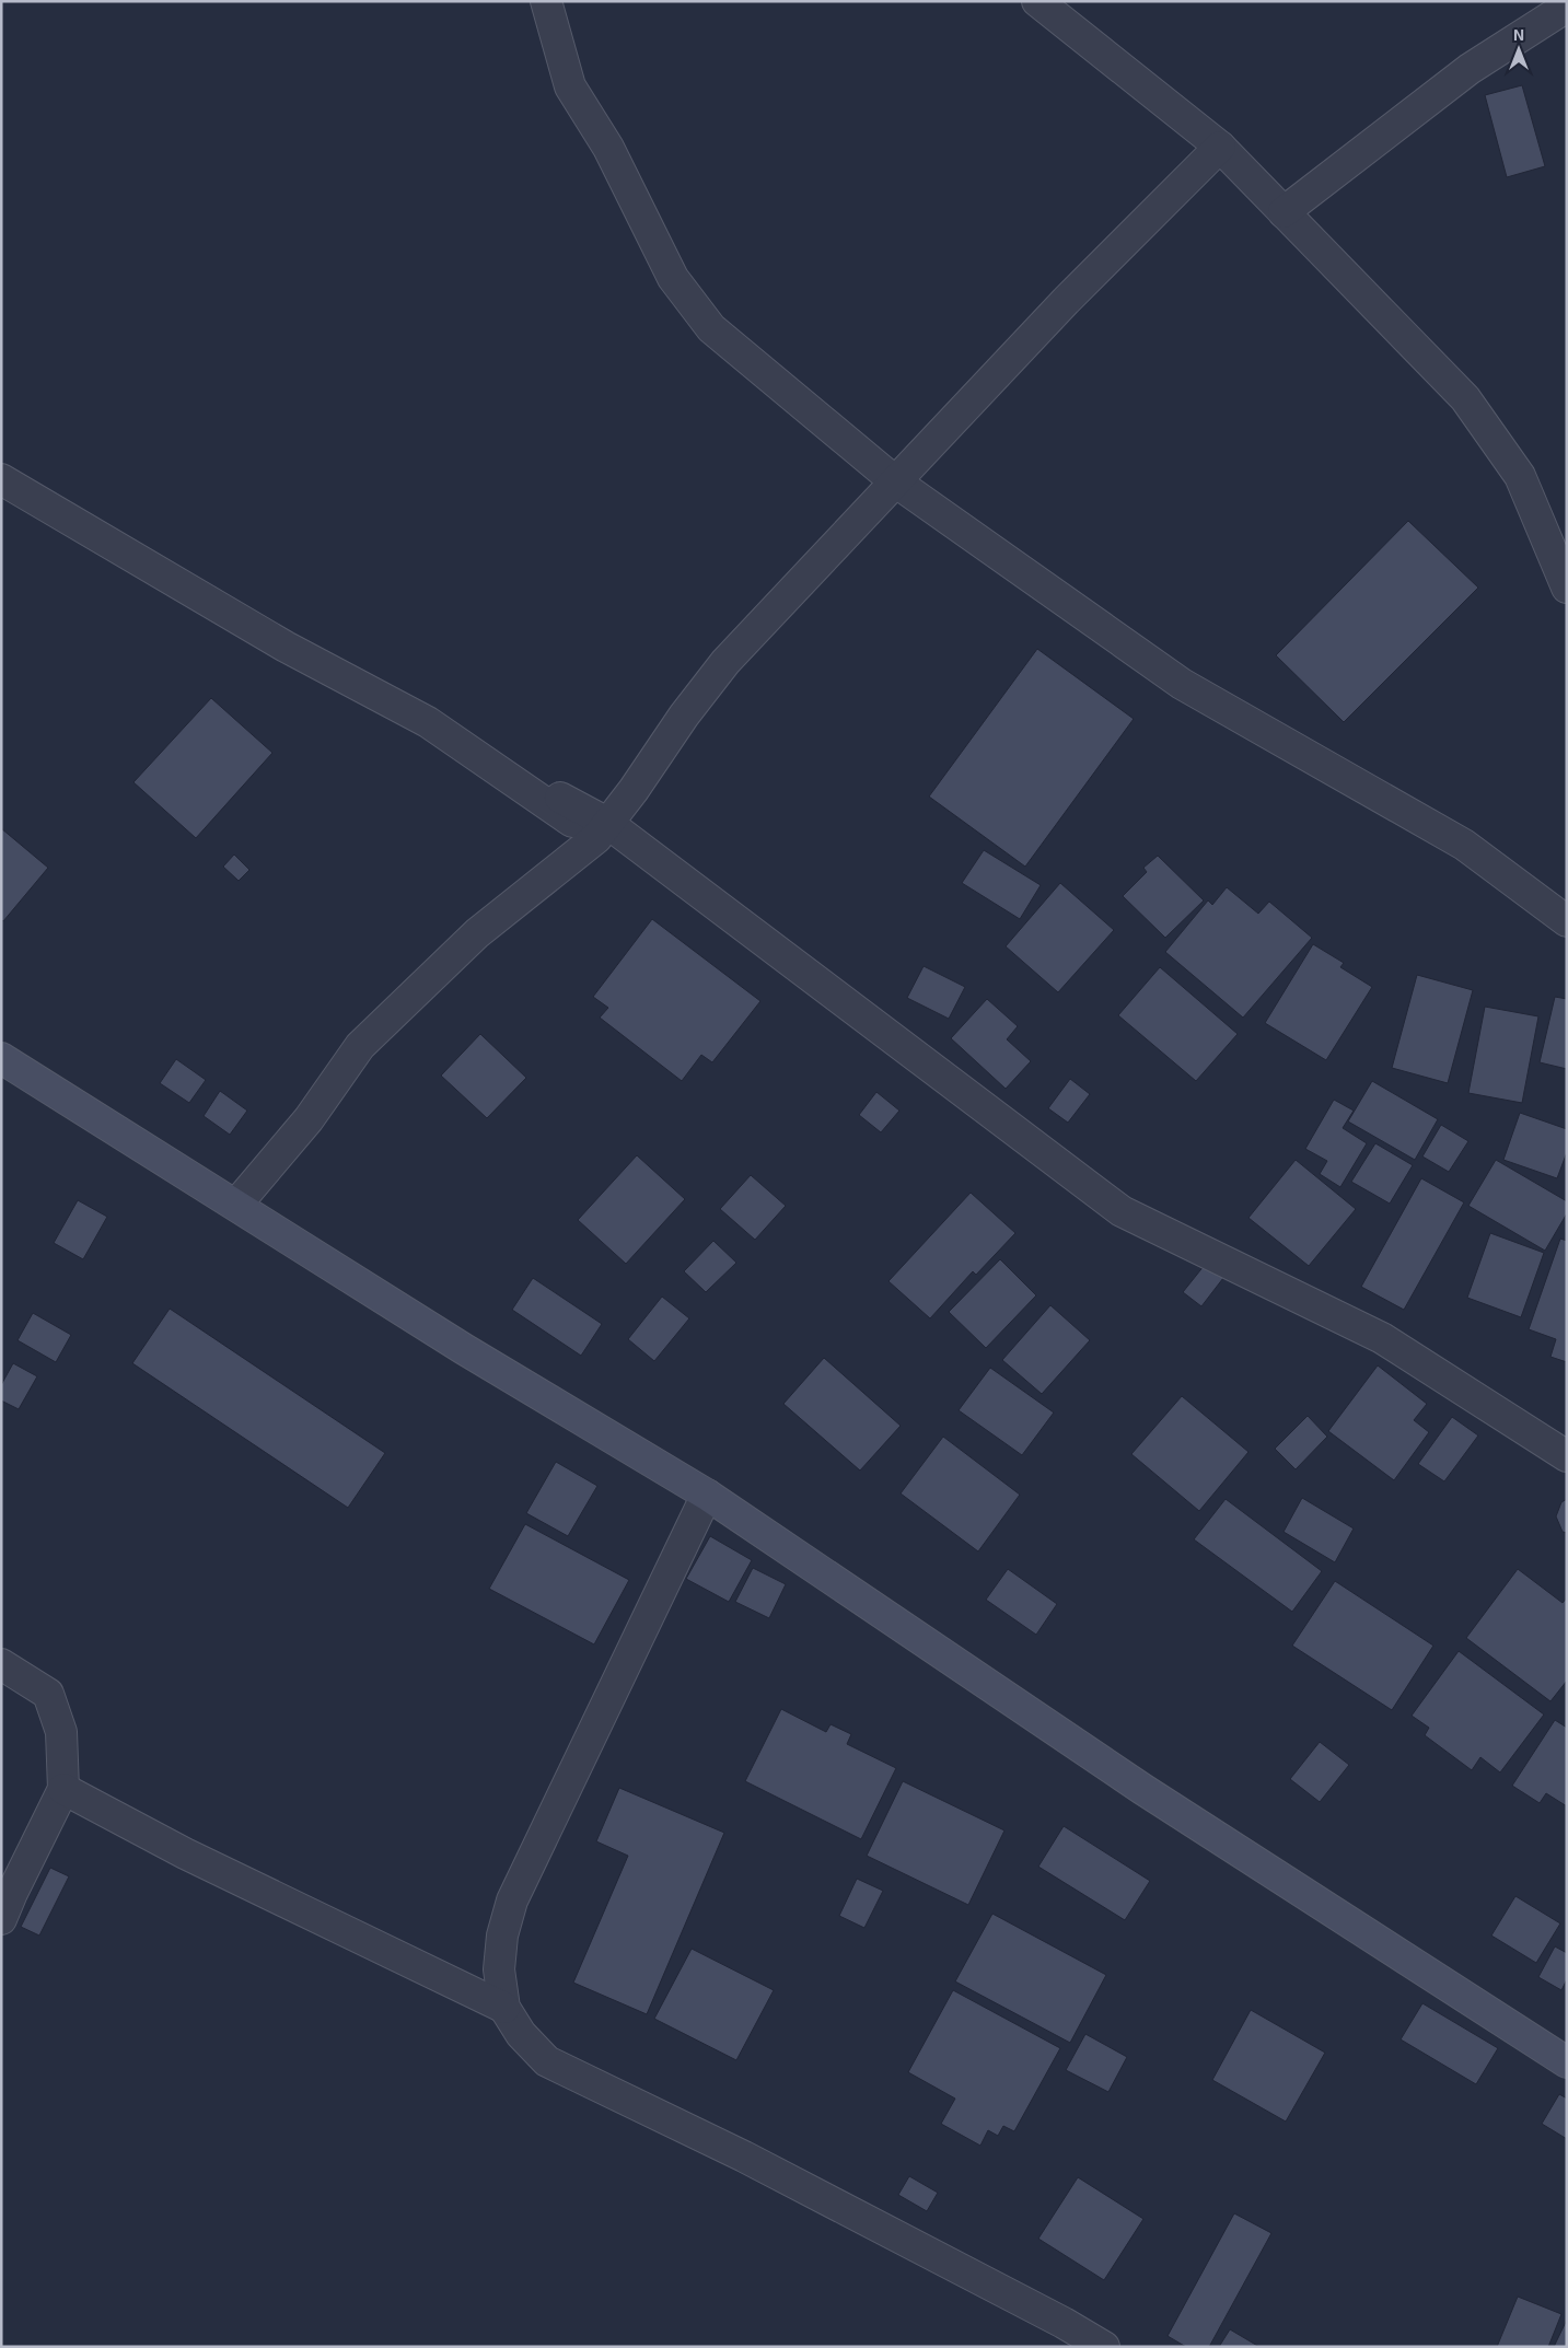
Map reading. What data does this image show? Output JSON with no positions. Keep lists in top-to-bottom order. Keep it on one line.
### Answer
{"north":"top"}
